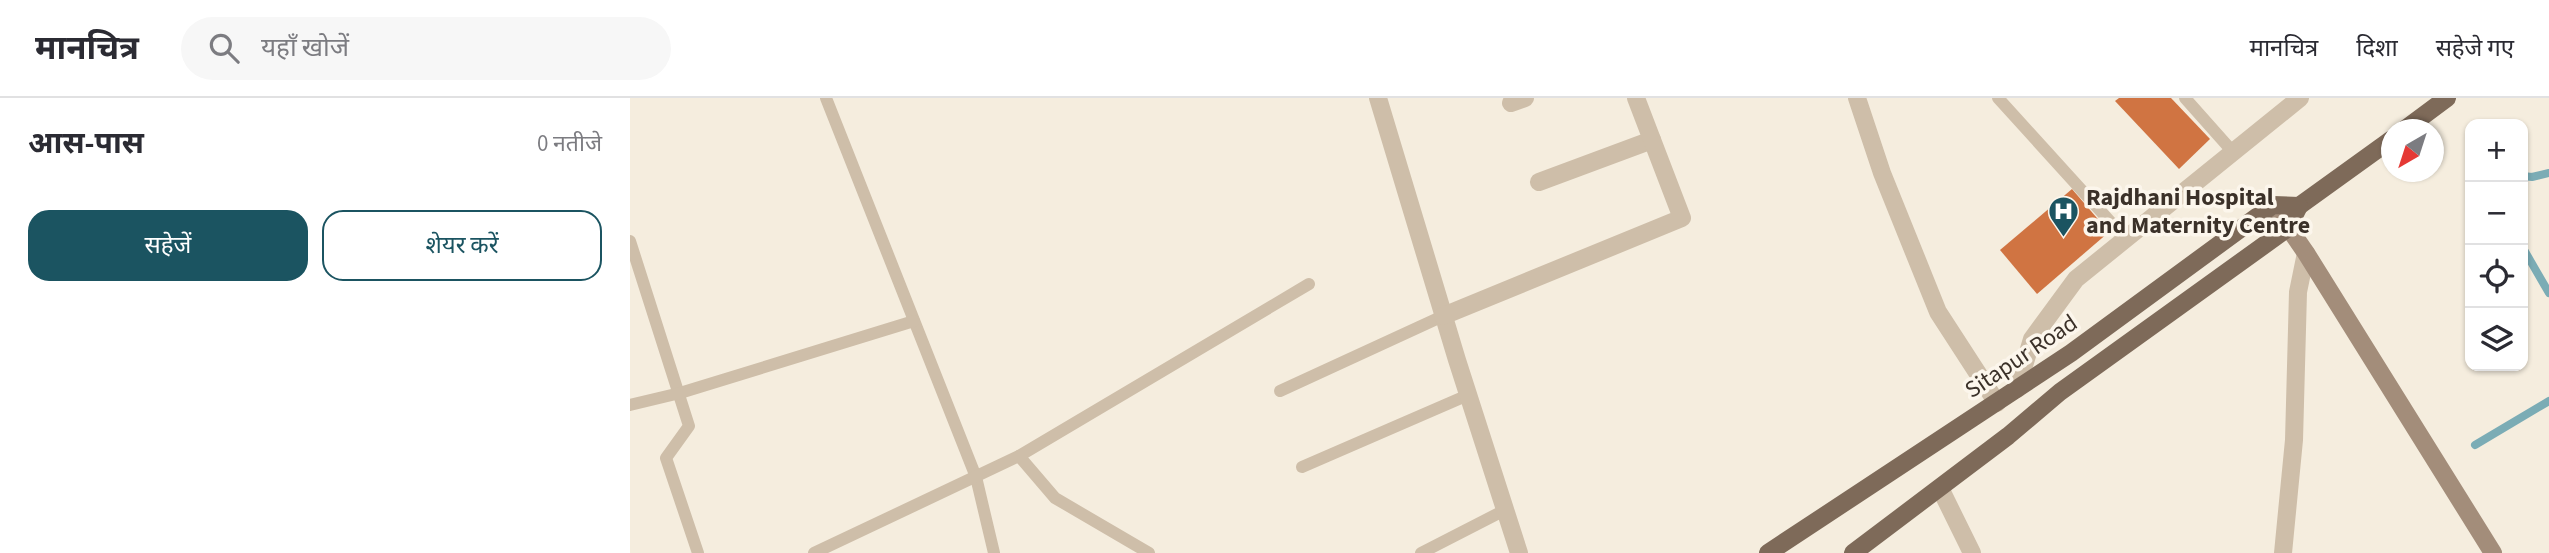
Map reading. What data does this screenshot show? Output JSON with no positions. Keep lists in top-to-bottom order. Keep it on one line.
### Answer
{"streets":{"main road":["Sitapur Road"]},"places":{"hospital":["Rajdhani Hospital and Maternity Centre"]},"north":"bottom left","page":{"header":"मानचित्र","search":"यहाँ खोजें","nav":["मानचित्र","दिशा","सहेजे गए"],"heading":["आस-पास","0 नतीजे"],"map_buttons":["+","−"],"buttons":["सहेजें","शेयर करें"]}}
